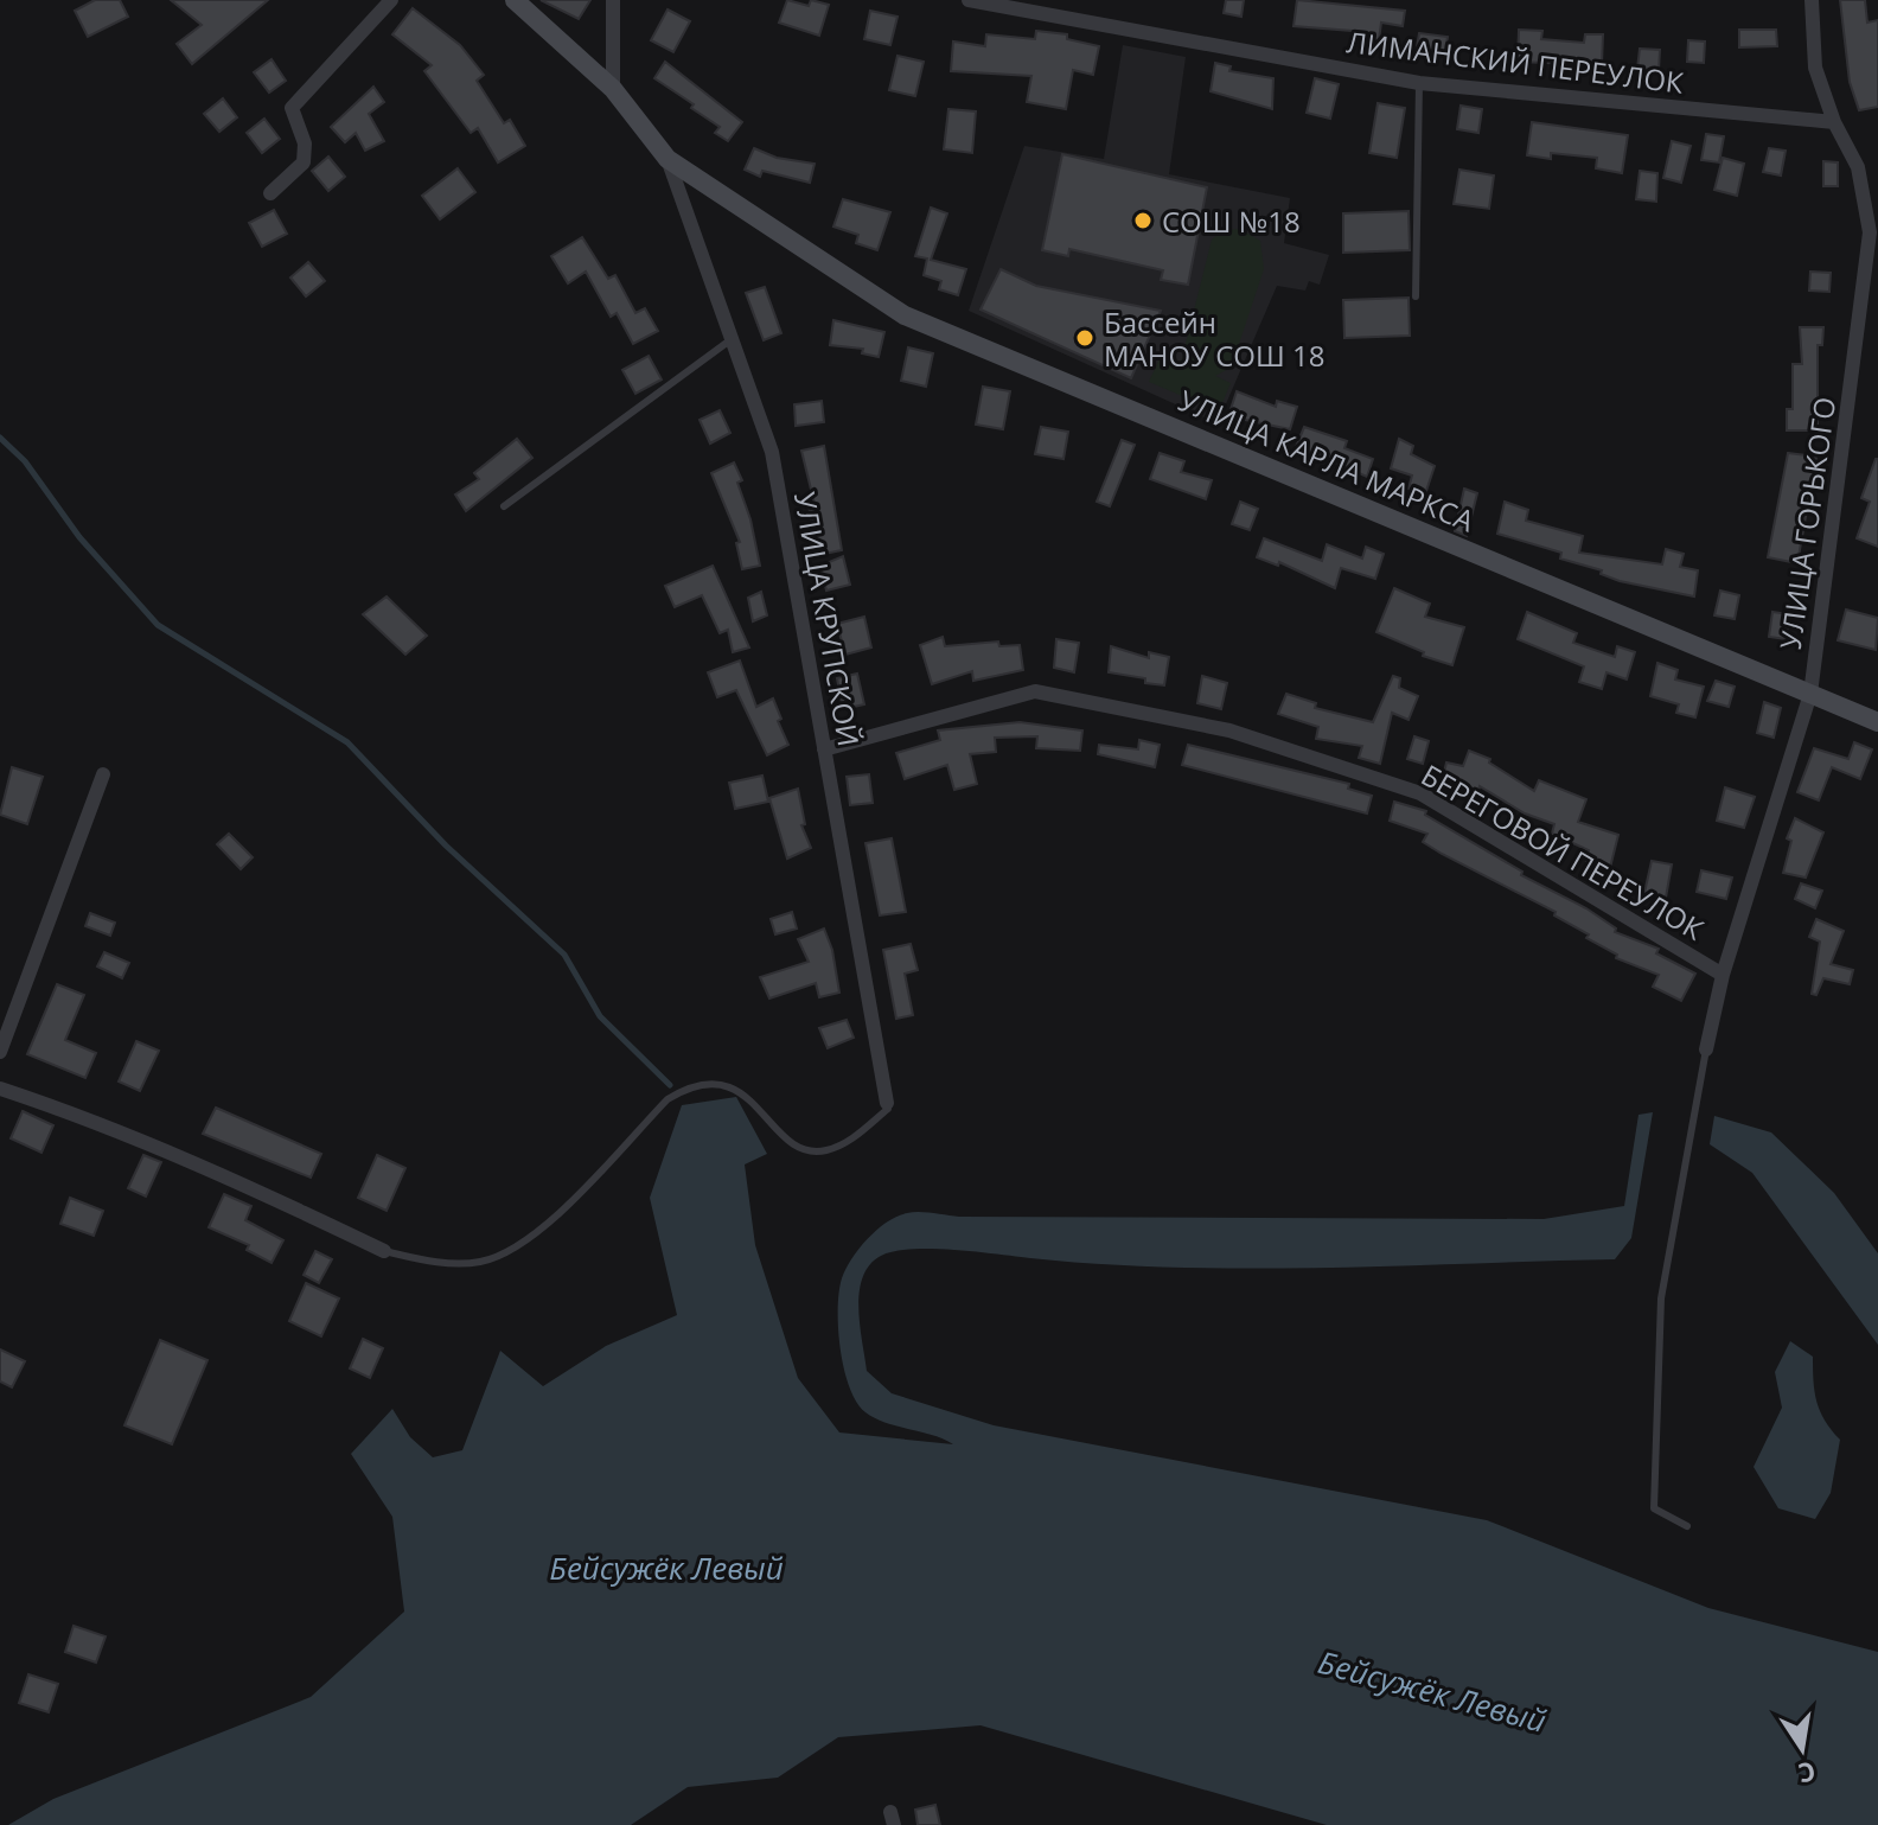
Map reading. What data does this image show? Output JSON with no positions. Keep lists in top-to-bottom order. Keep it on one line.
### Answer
{"streets":{"main road":["УЛИЦА КАРЛА МАРКСА"],"street":["ЛИМАНСКИЙ ПЕРЕУЛОК","УЛИЦА ГОРЬКОГО","УЛИЦА КРУПСКОЙ","БЕРЕГОВОЙ ПЕРЕУЛОК"]},"crossings":[["ЛИМАНСКИЙ ПЕРЕУЛОК","УЛИЦА ГОРЬКОГО"],["УЛИЦА КАРЛА МАРКСА","УЛИЦА ГОРЬКОГО"],["УЛИЦА КАРЛА МАРКСА","УЛИЦА КРУПСКОЙ"],["УЛИЦА ГОРЬКОГО","БЕРЕГОВОЙ ПЕРЕУЛОК"],["УЛИЦА КРУПСКОЙ","БЕРЕГОВОЙ ПЕРЕУЛОК"]],"water":["Бейсужёк Левый"],"places":["СОШ №18","Бассейн МАНОУ СОШ 18"],"north":"bottom"}
